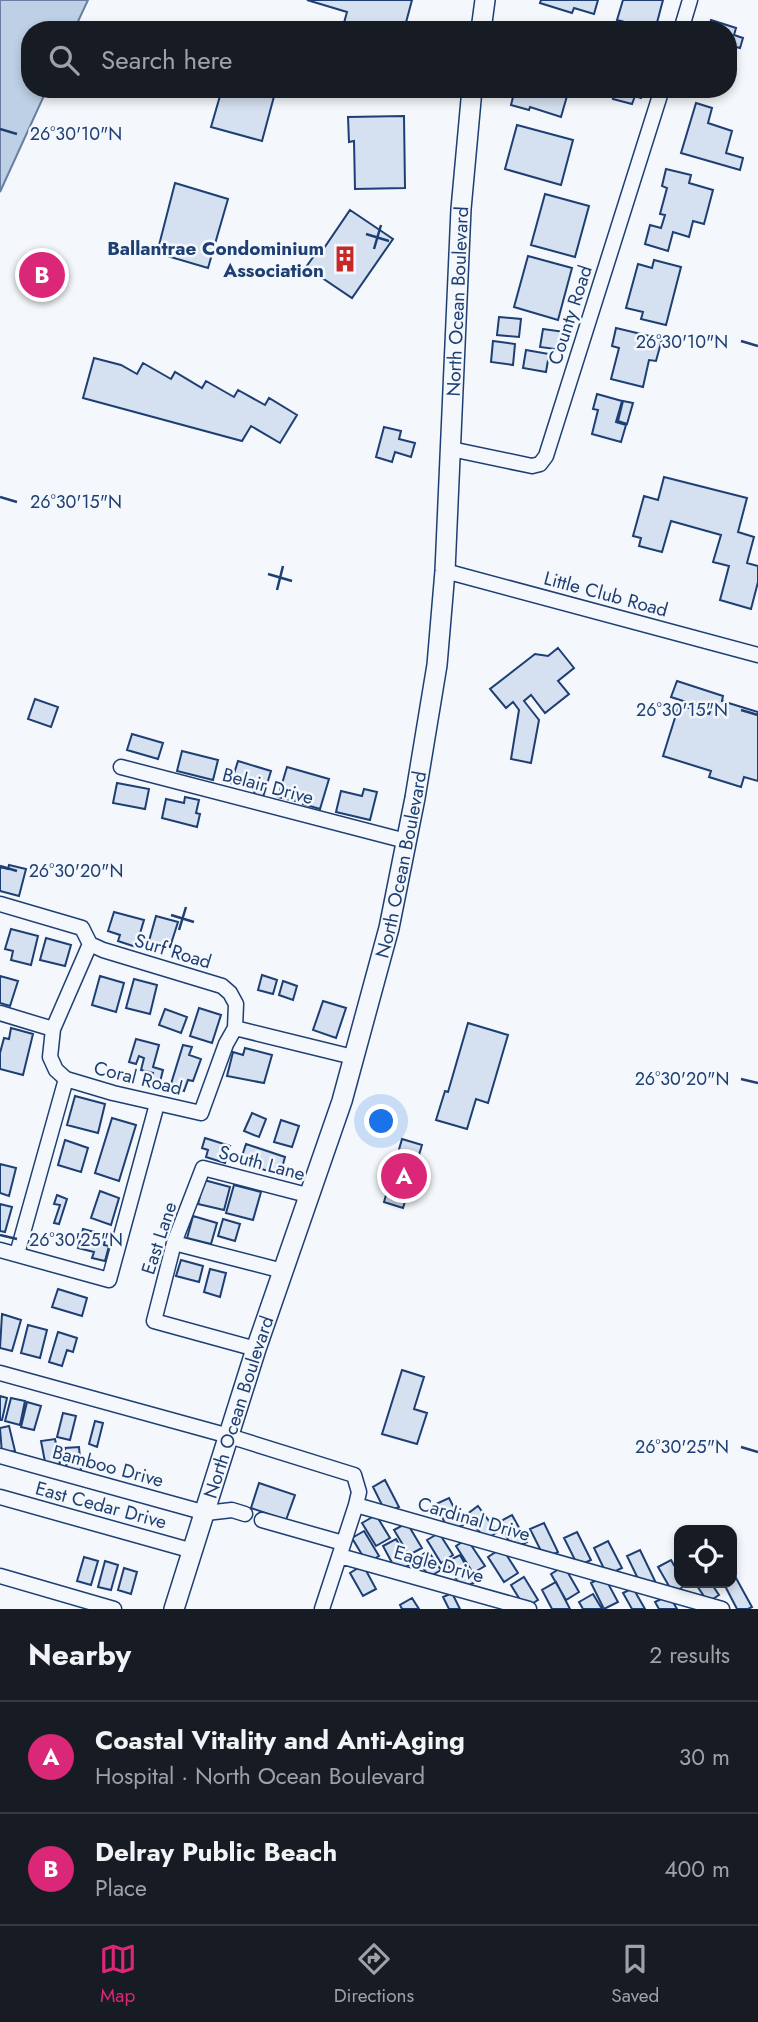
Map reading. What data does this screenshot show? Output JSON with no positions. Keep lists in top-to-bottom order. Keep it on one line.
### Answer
{"streets":{"main road":["North Ocean Boulevard"],"street":["County Road","Little Club Road","Belair Drive","Surf Road","Coral Road","South Lane","East Lane","Bamboo Drive","East Cedar Drive","Cardinal Drive","Eagle Drive"]},"crossings":[["North Ocean Boulevard","County Road"],["North Ocean Boulevard","Little Club Road"],["North Ocean Boulevard","Belair Drive"],["North Ocean Boulevard","South Lane"],["North Ocean Boulevard","East Lane"],["North Ocean Boulevard","Bamboo Drive"],["North Ocean Boulevard","East Cedar Drive"],["Surf Road","Coral Road"],["South Lane","East Lane"]],"places":{"building":["Ballantrae Condominium Association"]},"page":{"search":"Search here","pins":["B","A"],"heading":["Nearby","2 results"],"list":[{"mark":"A","name":"Coastal Vitality and Anti-Aging","note":"Hospital · North Ocean Boulevard","value":"30 m"},{"mark":"B","name":"Delray Public Beach","note":"Place","value":"400 m"}],"nav":["Map","Directions","Saved"]},"coordinates":["26°30'10\"N","26°30'15\"N","26°30'20\"N","26°30'25\"N"]}
